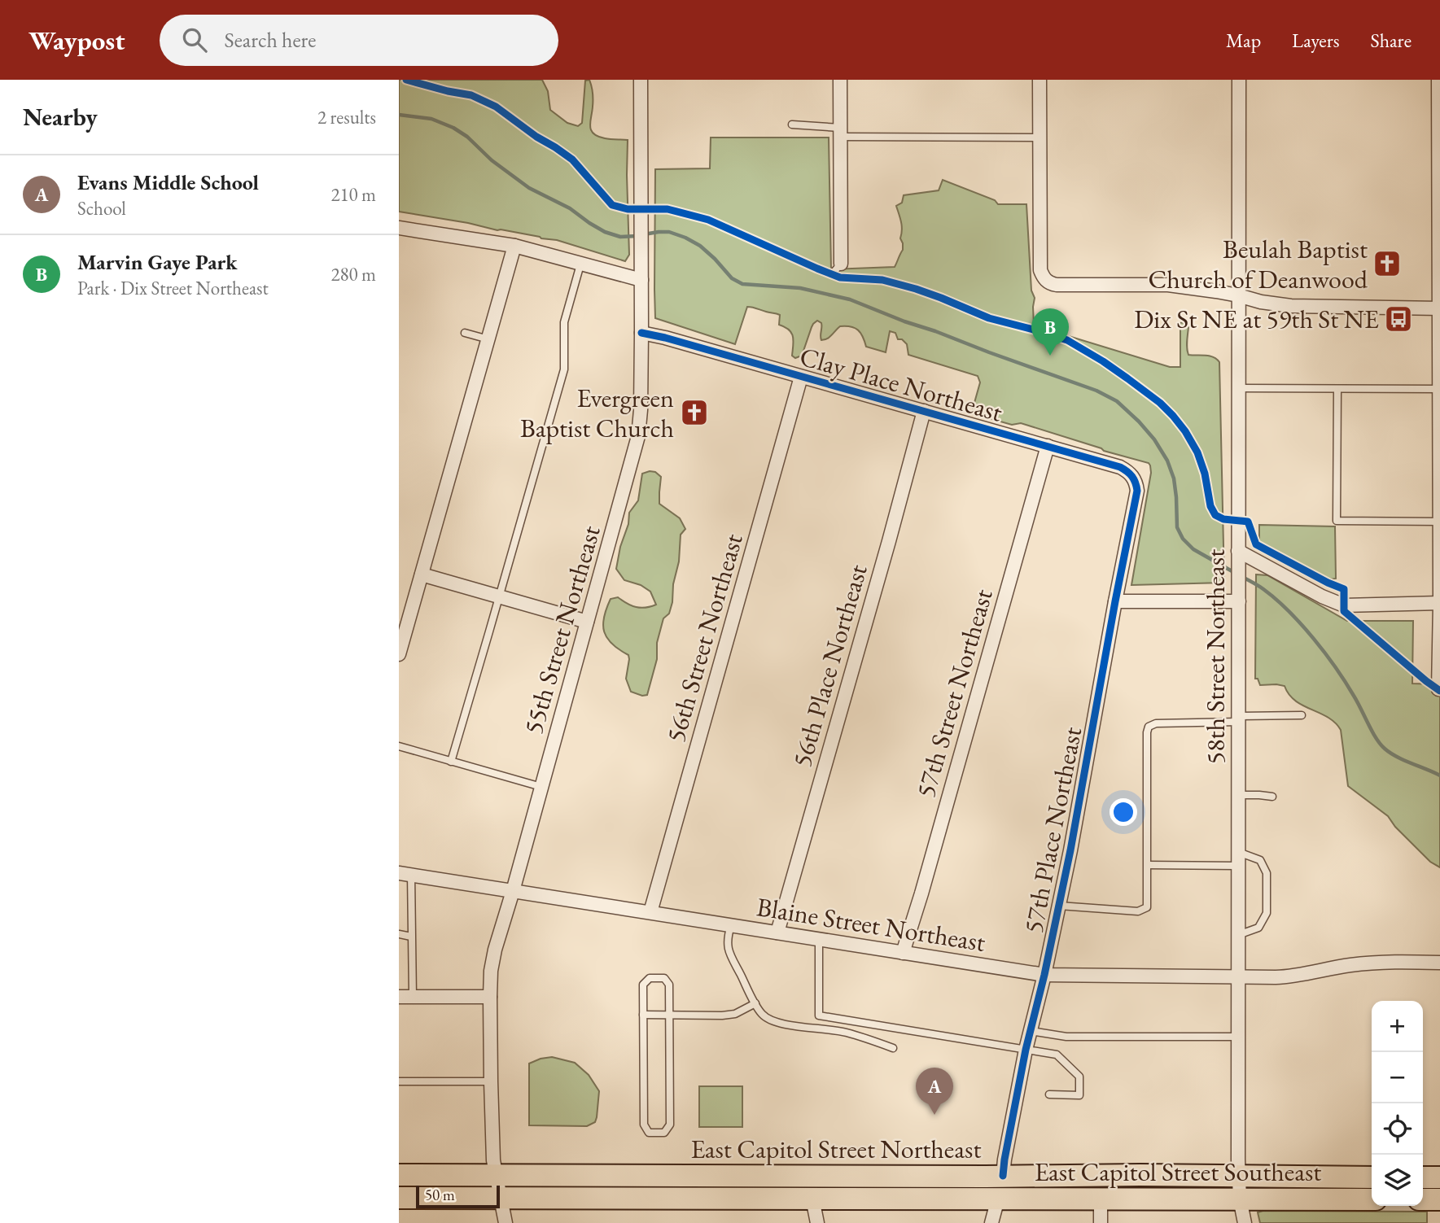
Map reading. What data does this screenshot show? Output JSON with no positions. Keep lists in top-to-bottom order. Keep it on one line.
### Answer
{"streets":{"main road":["East Capitol Street Northeast","East Capitol Street Southeast"],"street":["Clay Place Northeast","55th Street Northeast","56th Street Northeast","58th Street Northeast","56th Place Northeast","57th Street Northeast","57th Place Northeast","Blaine Street Northeast"]},"crossings":[["Clay Place Northeast","55th Street Northeast"],["Clay Place Northeast","56th Street Northeast"],["Clay Place Northeast","56th Place Northeast"],["Clay Place Northeast","57th Street Northeast"],["Clay Place Northeast","57th Place Northeast"],["55th Street Northeast","Blaine Street Northeast"],["55th Street Northeast","East Capitol Street Northeast"],["55th Street Northeast","East Capitol Street Southeast"],["56th Street Northeast","Blaine Street Northeast"],["58th Street Northeast","Blaine Street Northeast"],["58th Street Northeast","East Capitol Street Northeast"],["58th Street Northeast","East Capitol Street Southeast"],["56th Place Northeast","Blaine Street Northeast"],["57th Street Northeast","Blaine Street Northeast"],["57th Place Northeast","Blaine Street Northeast"],["57th Place Northeast","East Capitol Street Northeast"],["East Capitol Street Northeast","East Capitol Street Southeast"]],"places":{"church":["Beulah Baptist Church of Deanwood","Evergreen Baptist Church"],"bus stop":["Dix St NE at 59th St NE"]},"scale_bar":"50 m","page":{"header":"Waypost","search":"Search here","nav":["Map","Layers","Share"],"heading":["Nearby","2 results"],"list":[{"mark":"A","name":"Evans Middle School","note":"School","value":"210 m"},{"mark":"B","name":"Marvin Gaye Park","note":"Park · Dix Street Northeast","value":"280 m"}],"pins":["B","A"],"map_buttons":["+","−"],"scale":"50 m"}}
